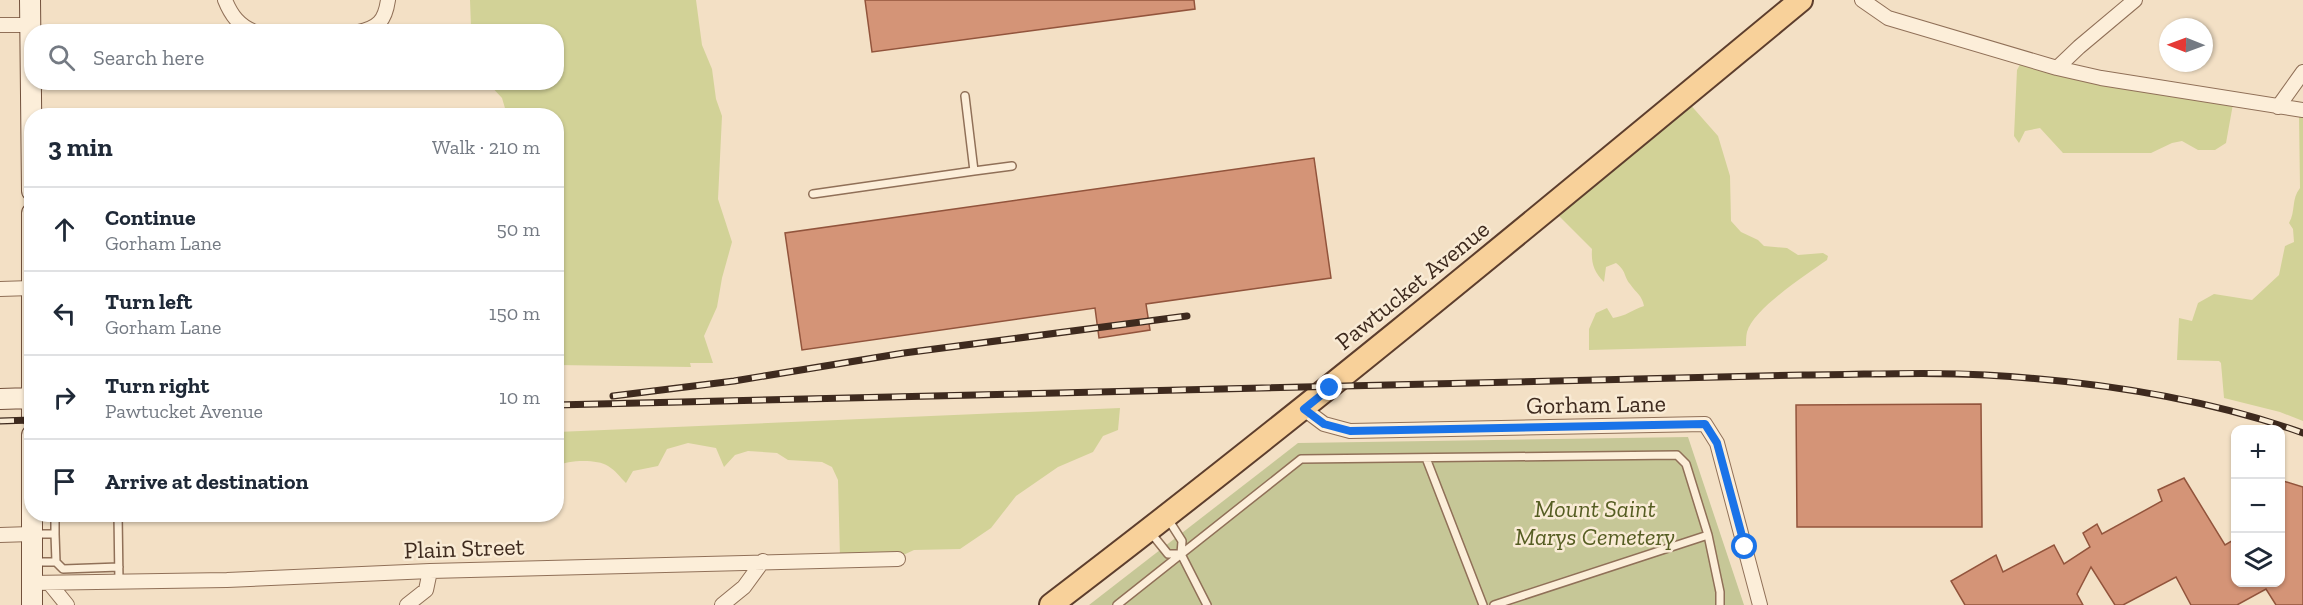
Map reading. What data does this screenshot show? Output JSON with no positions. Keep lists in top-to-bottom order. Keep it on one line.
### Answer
{"streets":{"main road":["Pawtucket Avenue"],"street":["Gorham Lane","Plain Street"]},"crossings":[["Pawtucket Avenue","Gorham Lane"]],"parks":["Mount Saint Marys Cemetery"],"north":"left","page":{"search":"Search here","heading":["3 min","Walk · 210 m"],"list":[["Continue","Gorham Lane","50 m"],["Turn left","Gorham Lane","150 m"],["Turn right","Pawtucket Avenue","10 m"],"Arrive at destination"],"map_buttons":["+","−"]}}
